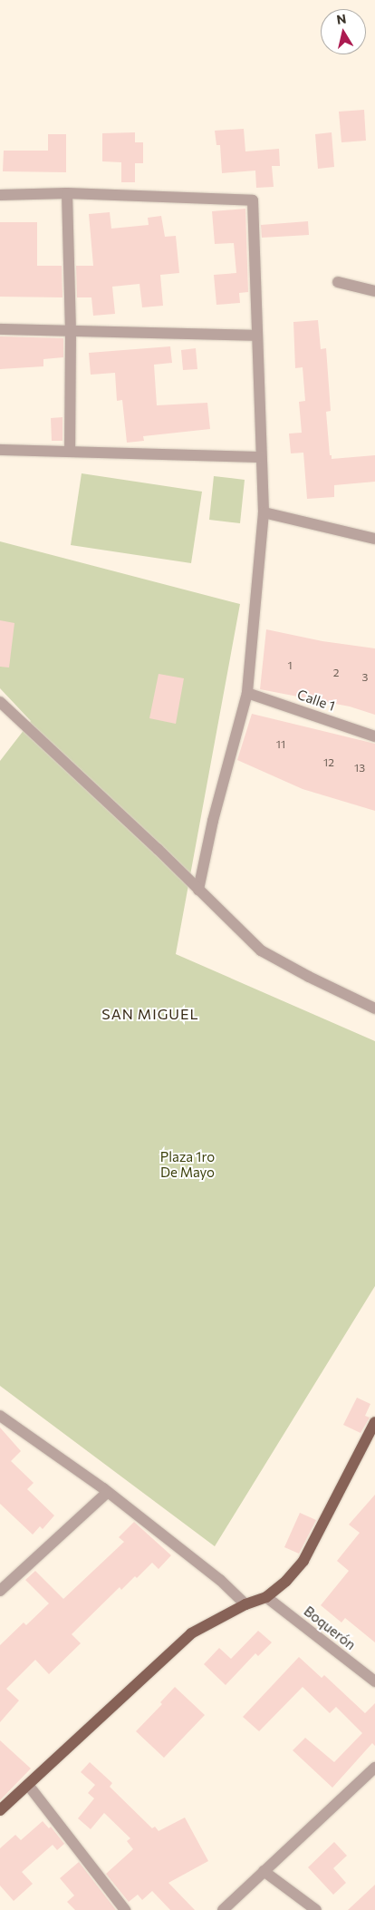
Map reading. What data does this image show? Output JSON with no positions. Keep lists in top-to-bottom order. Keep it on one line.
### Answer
{"streets":{"street":["Calle 1","Boquerón"]},"districts":["SAN MIGUEL"],"parks":["Plaza 1ro De Mayo"],"house_numbers":["1","2","3","11","12","13"],"north":"top"}
